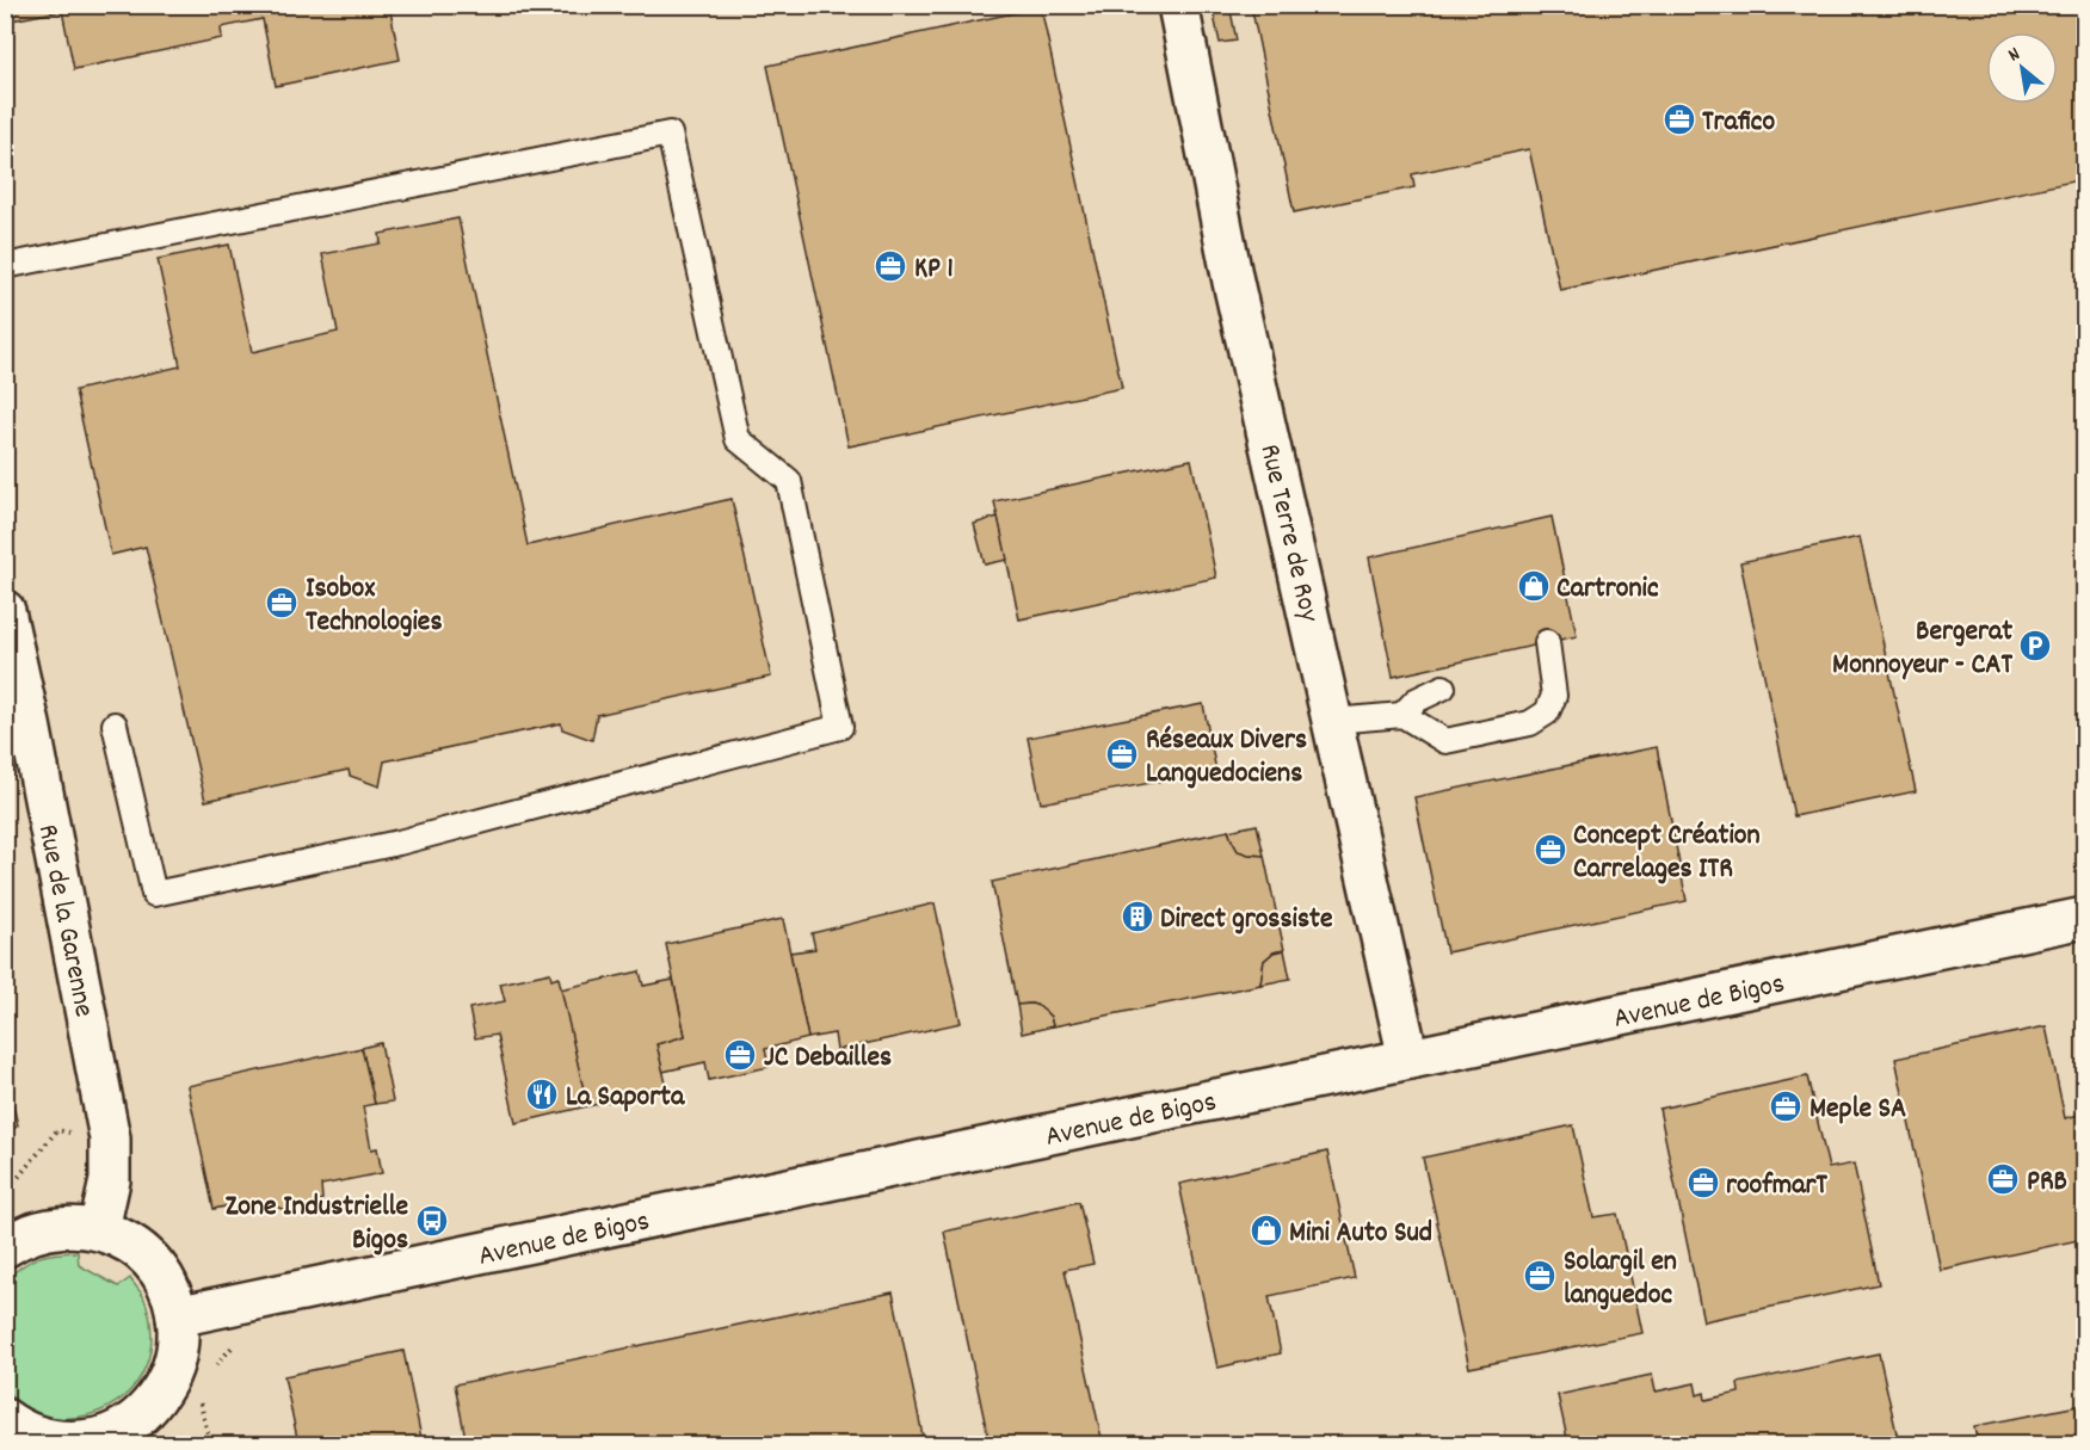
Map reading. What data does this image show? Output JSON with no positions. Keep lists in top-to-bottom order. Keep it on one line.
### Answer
{"streets":{"street":["Rue Terre de Roy","Rue de la Garenne","Avenue de Bigos"]},"crossings":[["Rue Terre de Roy","Avenue de Bigos"]],"places":{"office":["Trafico","KP 1","Isobox Technologies","Réseaux Divers Languedociens","Concept Création Carrelages ITR","JC Debailles","Meple SA","PRB","roofmarT","Solargil en languedoc"],"shop":["Cartronic","Mini Auto Sud"],"parking":["Bergerat Monnoyeur - CAT"],"building":["Direct grossiste"],"restaurant":["La Saporta"],"bus stop":["Zone Industrielle Bigos"]},"north":"top left"}
